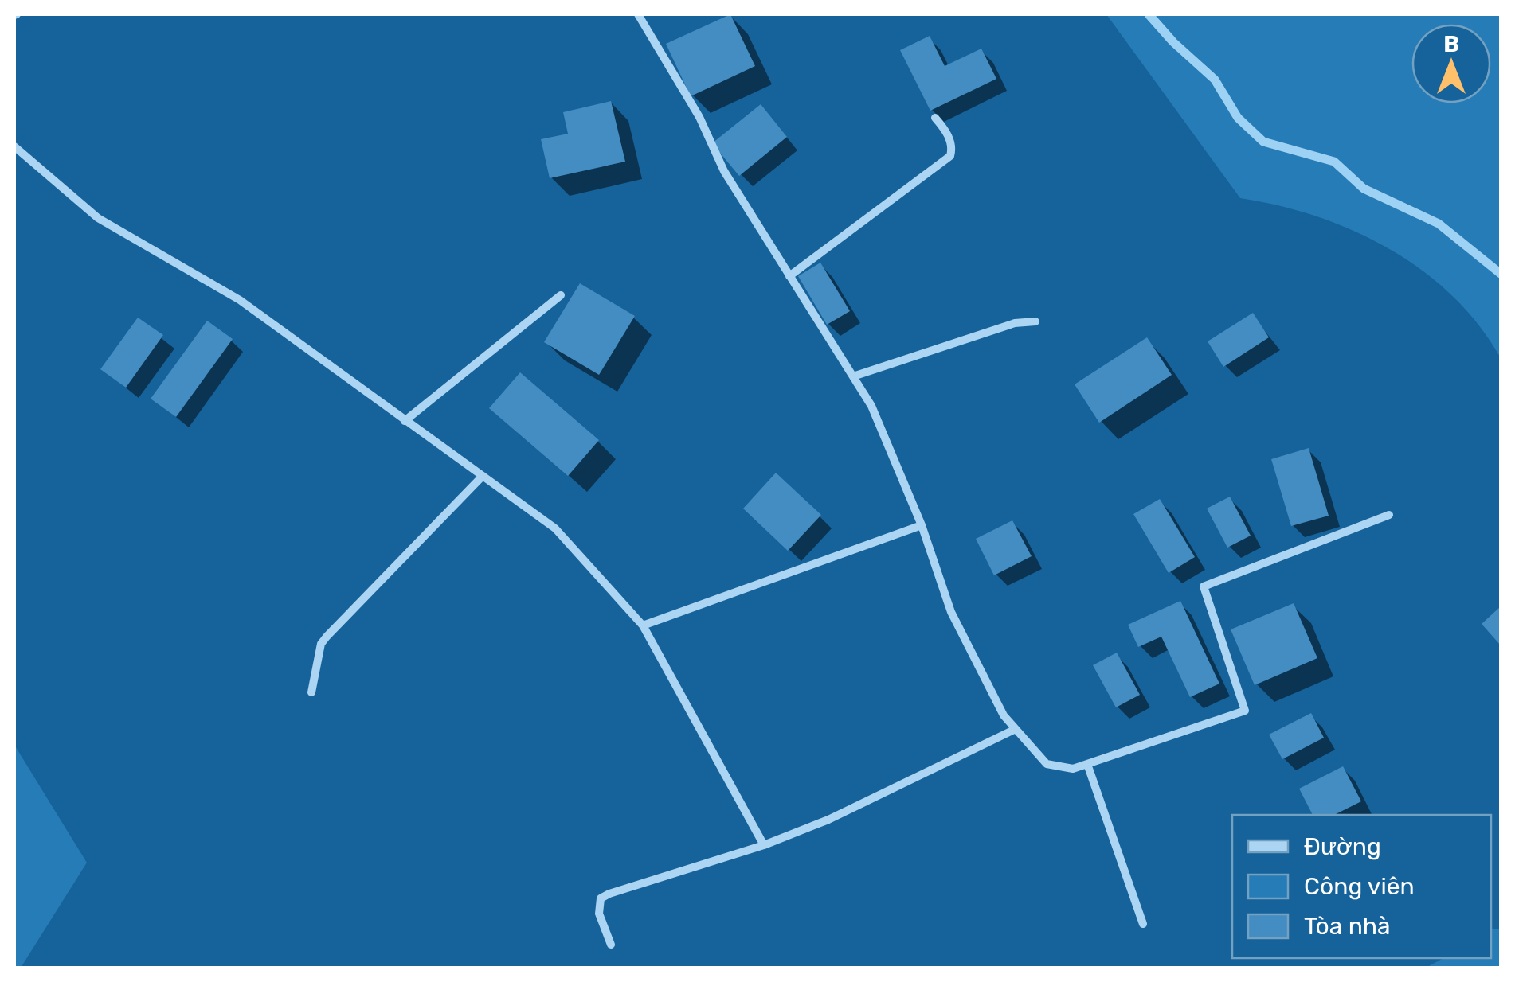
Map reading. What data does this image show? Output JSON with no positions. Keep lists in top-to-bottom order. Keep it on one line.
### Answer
{"legend":["Đường","Công viên","Tòa nhà"],"north":"top"}
